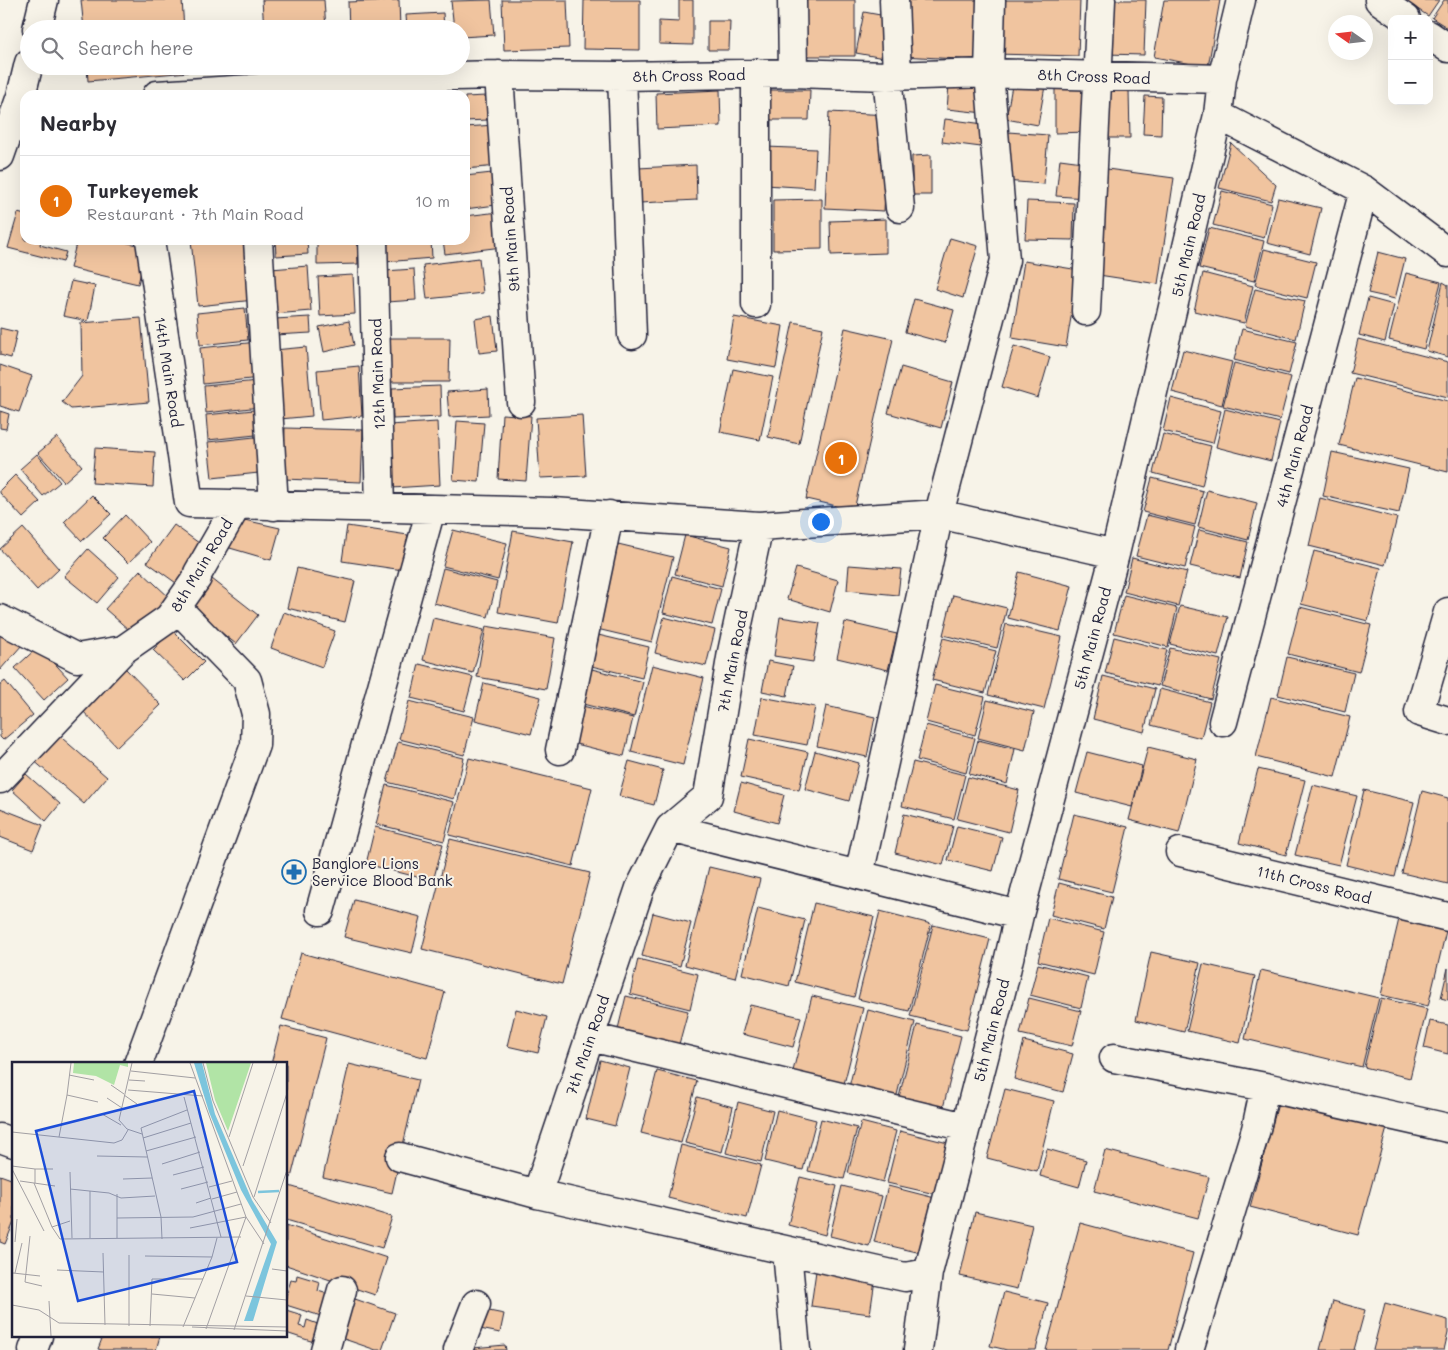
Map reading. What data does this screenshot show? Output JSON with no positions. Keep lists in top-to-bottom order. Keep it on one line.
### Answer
{"streets":{"street":["8th Cross Road","9th Main Road","5th Main Road","14th Main Road","12th Main Road","4th Main Road","8th Main Road","7th Main Road","11th Cross Road"]},"crossings":[["8th Cross Road","9th Main Road"],["8th Cross Road","5th Main Road"],["14th Main Road","8th Main Road"]],"places":{"pharmacy":["Banglore Lions Service Blood Bank"]},"north":"left","page":{"map_buttons":["+","−"],"search":"Search here","heading":"Nearby","list":[{"mark":"1","name":"Turkeyemek","note":"Restaurant · 7th Main Road","value":"10 m"}],"pins":"1"}}
